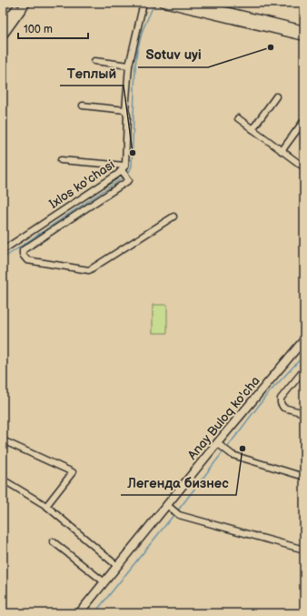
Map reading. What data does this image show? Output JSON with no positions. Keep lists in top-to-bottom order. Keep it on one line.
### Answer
{"streets":{"main road":["Anay Buloq ko'cha"],"street":["Ixlos ko'chasi"]},"places":["Sotuv uyi","Теплый","Легенда бизнес"],"scale_bar":"100 m"}
